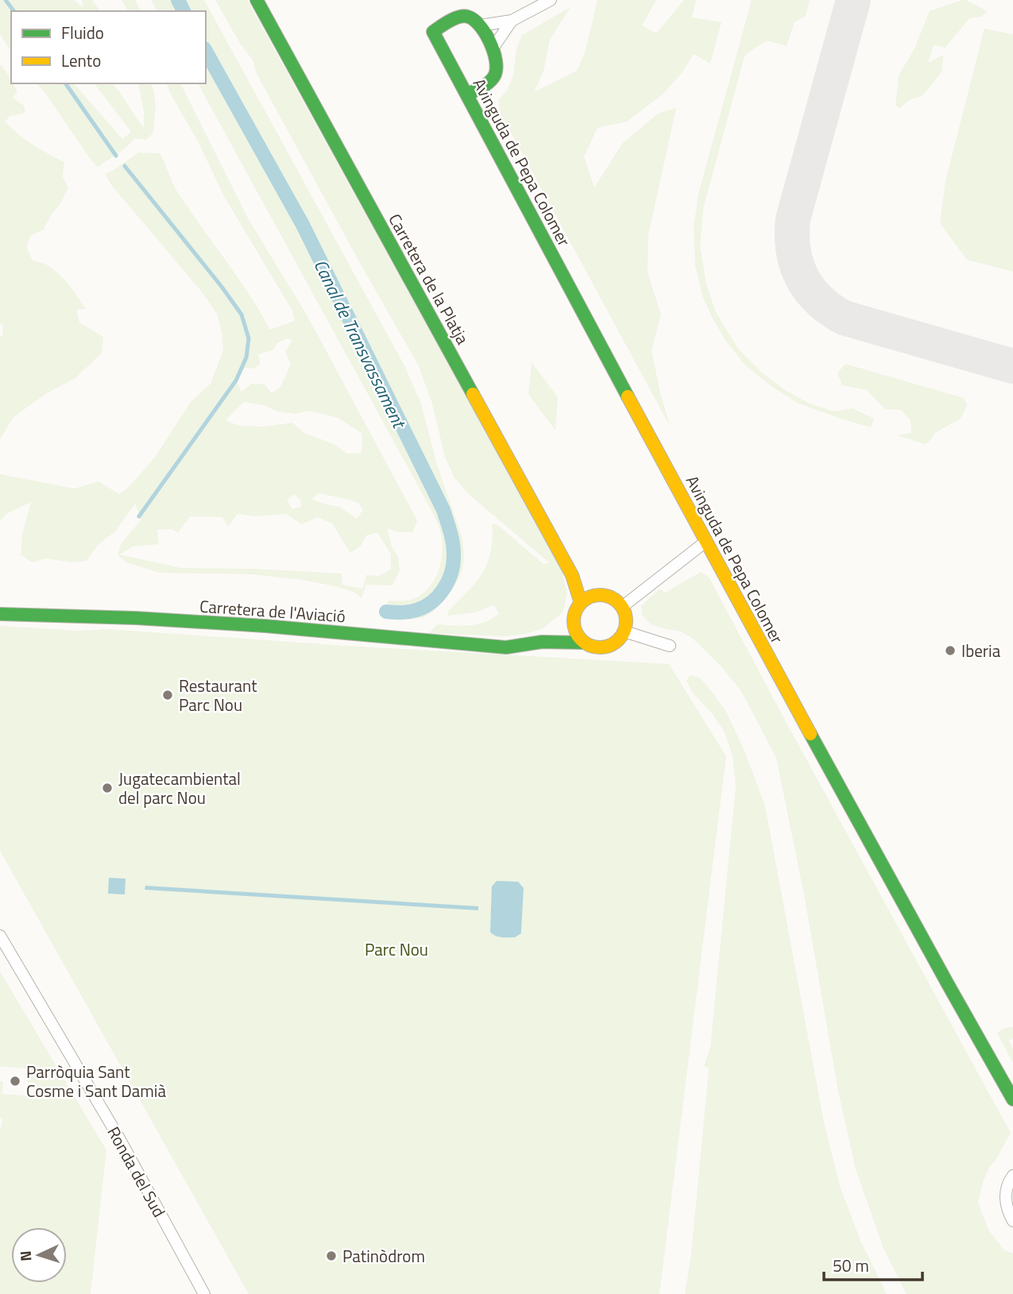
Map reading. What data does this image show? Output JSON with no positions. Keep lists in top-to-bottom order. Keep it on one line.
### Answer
{"streets":{"street":["Avinguda de Pepa Colomer","Carretera de la Platja","Carretera de l'Aviació","Ronda del Sud"]},"crossings":[["Carretera de la Platja","Carretera de l'Aviació"]],"water":["Canal de Transvassament"],"parks":["Parc Nou"],"places":["Iberia","Restaurant Parc Nou","Jugatecambiental del parc Nou","Parròquia Sant Cosme i Sant Damià","Patinòdrom"],"legend":["Fluido","Lento"],"scale_bar":"50 m","north":"left"}
